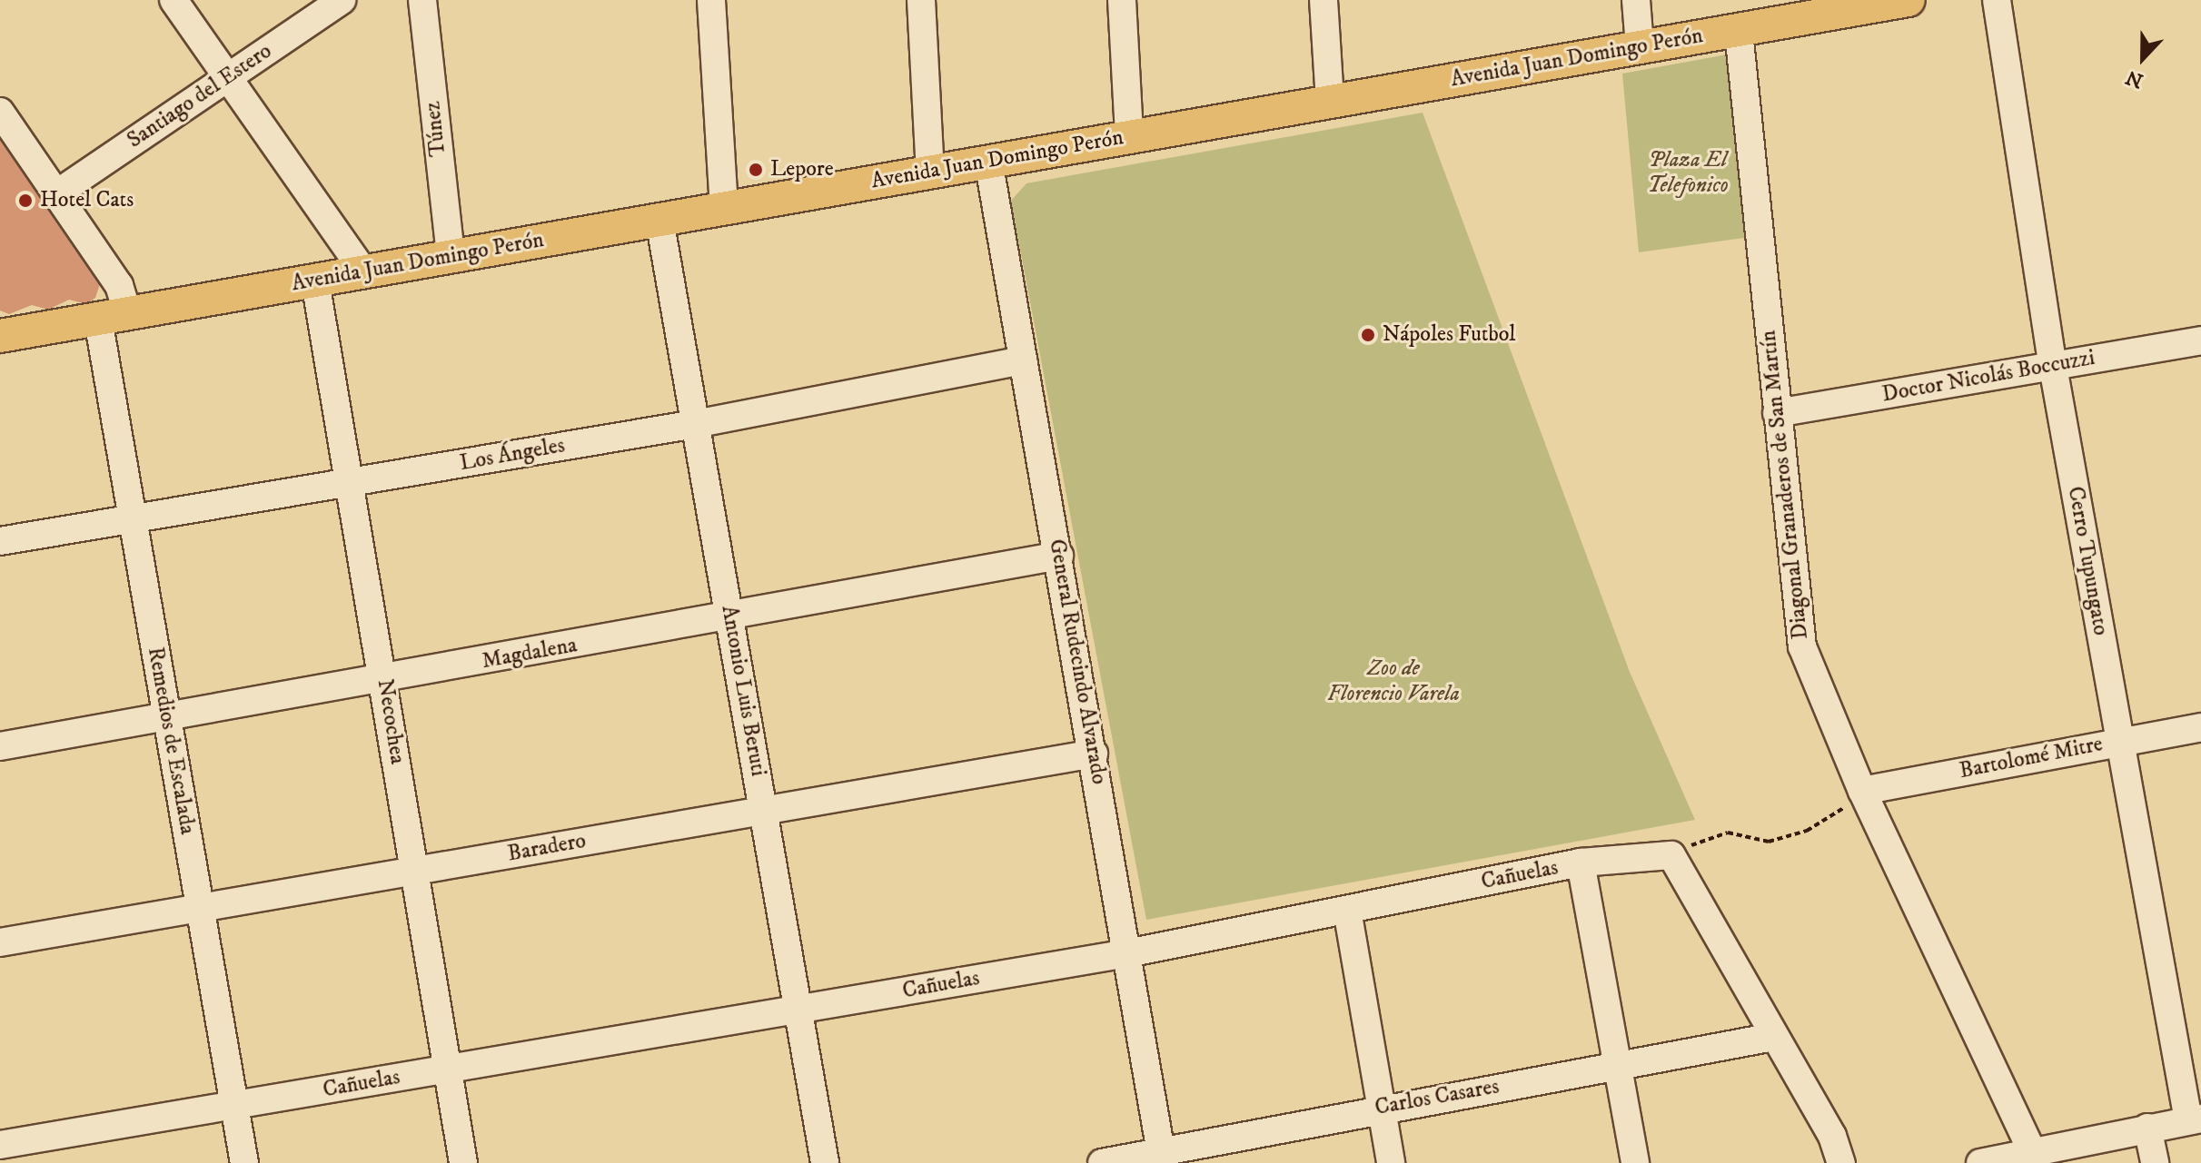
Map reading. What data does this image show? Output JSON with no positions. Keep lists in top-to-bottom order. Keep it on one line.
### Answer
{"streets":{"main road":["Avenida Juan Domingo Perón"],"street":["Santiago del Estero","Túnez","Doctor Nicolás Boccuzzi","Los Ángeles","Diagonal Granaderos de San Martín","Cerro Tupungato","Magdalena","General Rudecindo Alvarado","Antonio Luis Beruti","Necochea","Remedios de Escalada","Bartolomé Mitre","Baradero","Cañuelas","Carlos Casares"]},"crossings":[["Avenida Juan Domingo Perón","Túnez"],["Avenida Juan Domingo Perón","Diagonal Granaderos de San Martín"],["Avenida Juan Domingo Perón","General Rudecindo Alvarado"],["Avenida Juan Domingo Perón","Antonio Luis Beruti"],["Avenida Juan Domingo Perón","Necochea"],["Avenida Juan Domingo Perón","Remedios de Escalada"],["Santiago del Estero","Remedios de Escalada"],["Doctor Nicolás Boccuzzi","Diagonal Granaderos de San Martín"],["Doctor Nicolás Boccuzzi","Cerro Tupungato"],["Los Ángeles","General Rudecindo Alvarado"],["Los Ángeles","Antonio Luis Beruti"],["Los Ángeles","Necochea"],["Los Ángeles","Remedios de Escalada"],["Diagonal Granaderos de San Martín","Bartolomé Mitre"],["Cerro Tupungato","Bartolomé Mitre"],["Magdalena","General Rudecindo Alvarado"],["Magdalena","Antonio Luis Beruti"],["Magdalena","Necochea"],["Magdalena","Remedios de Escalada"],["General Rudecindo Alvarado","Baradero"],["General Rudecindo Alvarado","Cañuelas"],["General Rudecindo Alvarado","Carlos Casares"],["Antonio Luis Beruti","Baradero"],["Antonio Luis Beruti","Cañuelas"],["Necochea","Baradero"],["Necochea","Cañuelas"],["Remedios de Escalada","Baradero"],["Remedios de Escalada","Cañuelas"]],"parks":["Plaza El Telefonico","Zoo de Florencio Varela"],"places":["Lepore","Hotel Cats","Nápoles Futbol"],"north":"bottom"}
